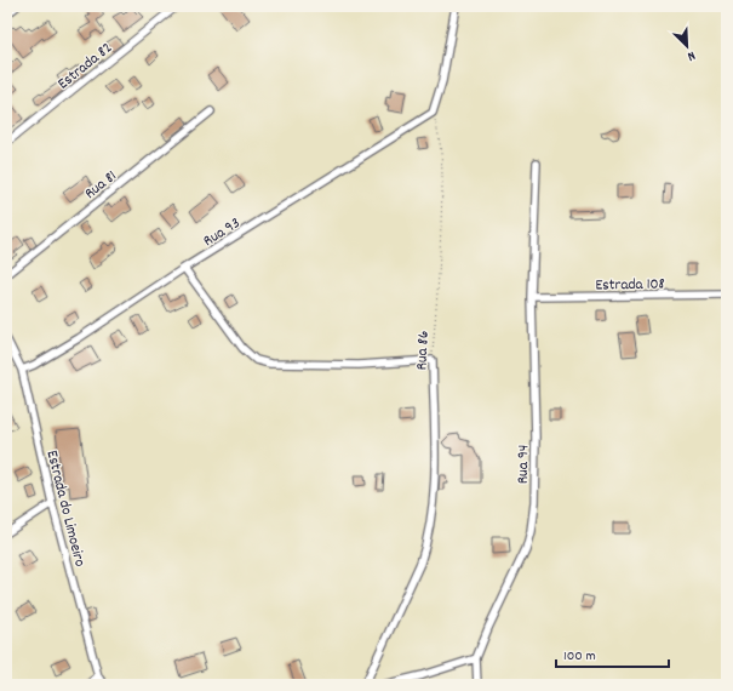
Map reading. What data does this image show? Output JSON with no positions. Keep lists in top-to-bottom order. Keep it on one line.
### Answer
{"streets":{"street":["Estrada 82","Rua 81","Rua 93","Estrada 108","Rua 86","Rua 94","Estrada do Limoeiro"]},"crossings":[["Rua 93","Rua 86"],["Rua 93","Estrada do Limoeiro"],["Estrada 108","Rua 94"]],"scale_bar":"100 m","north":"bottom right"}
